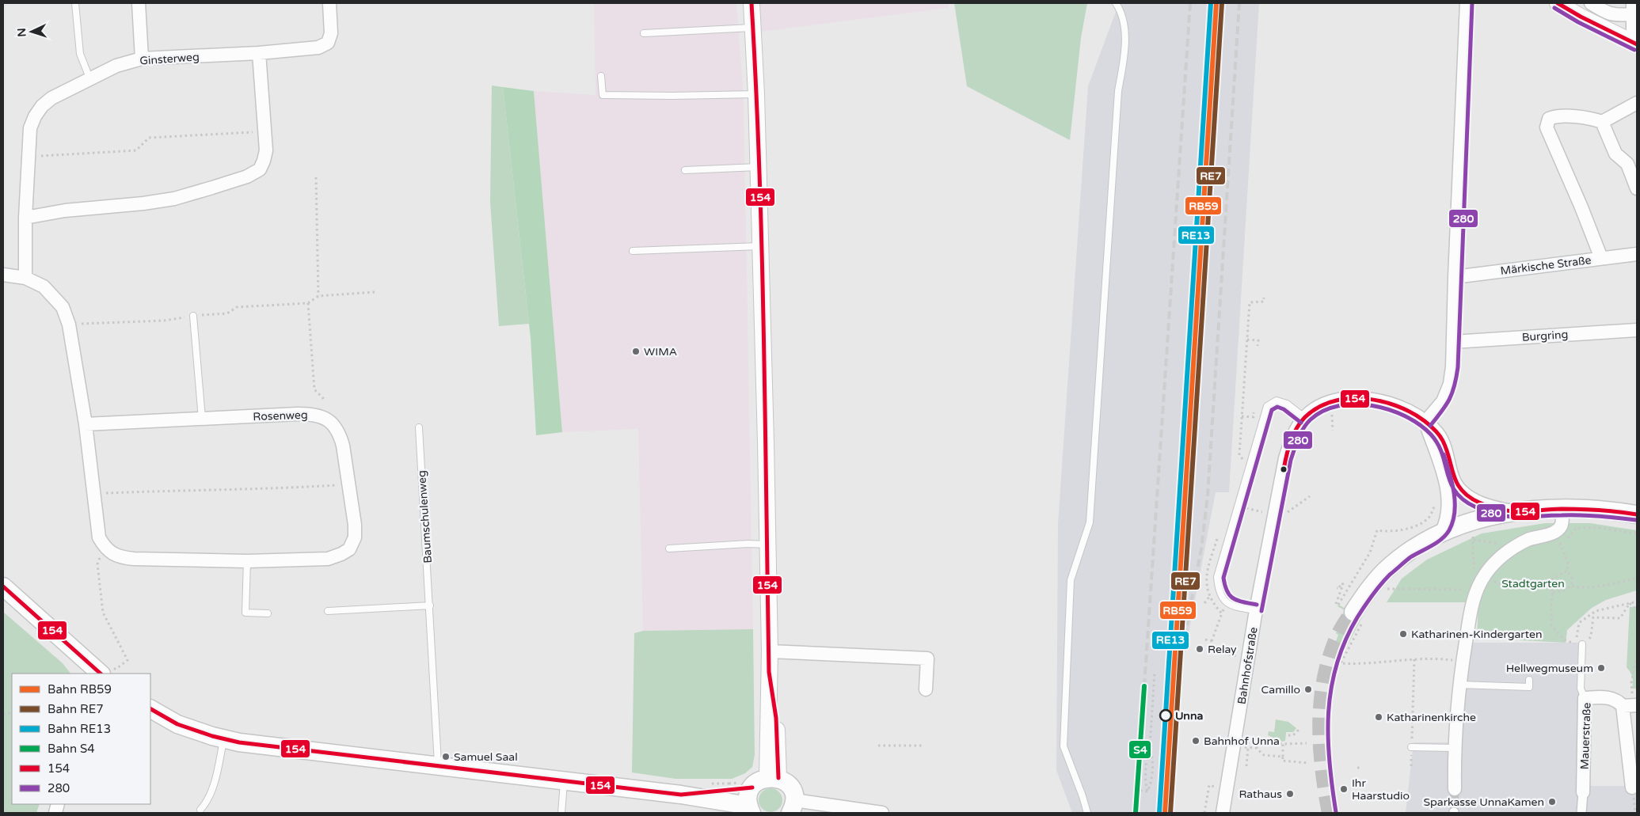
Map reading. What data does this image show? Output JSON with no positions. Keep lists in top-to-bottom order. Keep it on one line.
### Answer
{"streets":{"street":["Ginsterweg","Märkische Straße","Burgring","Rosenweg","Bahnhofstraße","Mauerstraße"],"lane":["Baumschulenweg"]},"parks":["Stadtgarten"],"places":["WIMA","Katharinen-Kindergarten","Relay","Hellwegmuseum","Camillo","Unna","Katharinenkirche","Bahnhof Unna","Samuel Saal","Ihr Haarstudio","Rathaus","Sparkasse UnnaKamen"],"lines":["rail line RB59","rail line RE7","rail line RE13","transit line 154","transit line 280","rail line S4"],"legend":["Bahn RB59","Bahn RE7","Bahn RE13","Bahn S4","154","280"],"north":"left"}
